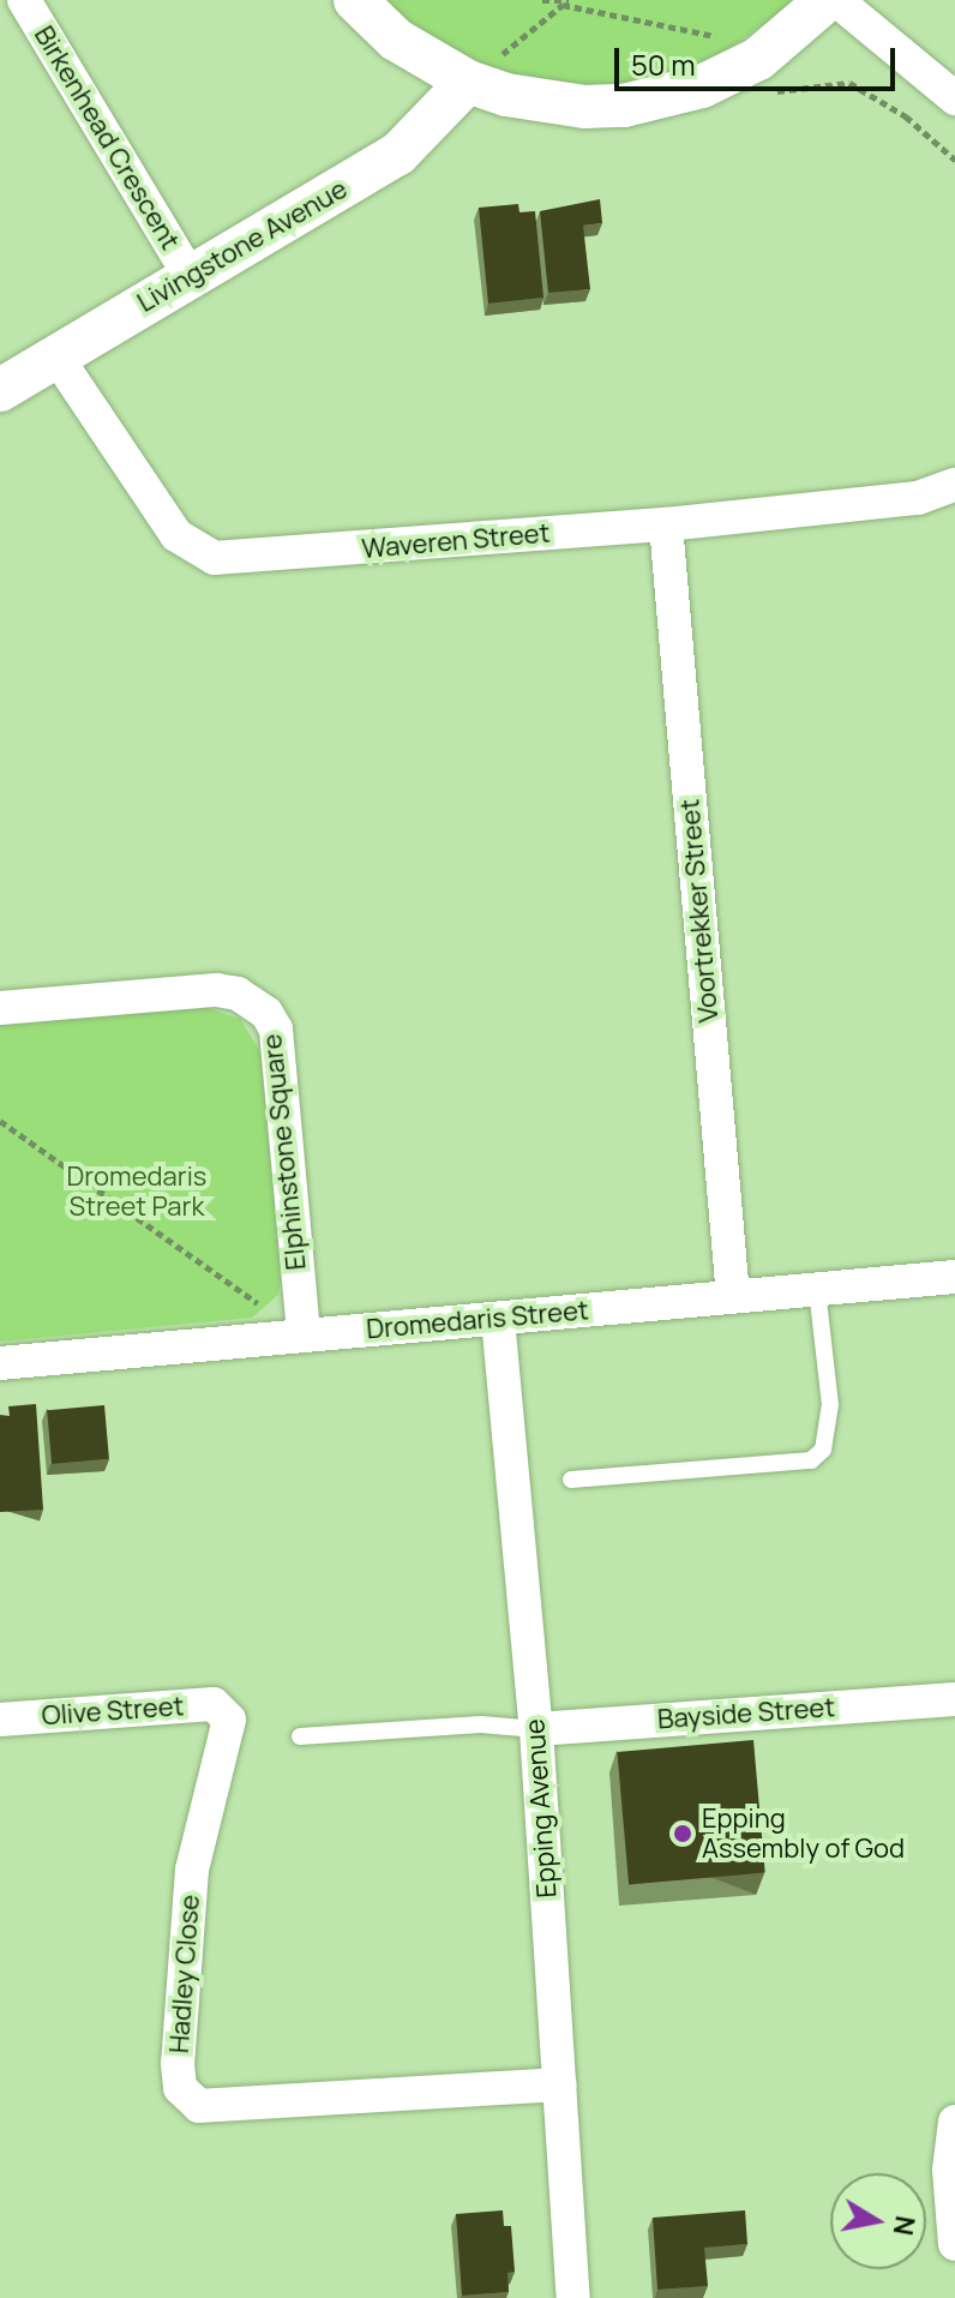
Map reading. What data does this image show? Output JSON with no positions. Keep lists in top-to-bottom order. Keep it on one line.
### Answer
{"streets":{"street":["Birkenhead Crescent","Livingstone Avenue","Waveren Street","Voortrekker Street","Elphinstone Square","Dromedaris Street","Olive Street","Bayside Street","Epping Avenue","Hadley Close"]},"crossings":[["Birkenhead Crescent","Livingstone Avenue"],["Livingstone Avenue","Waveren Street"],["Waveren Street","Voortrekker Street"],["Voortrekker Street","Dromedaris Street"],["Elphinstone Square","Dromedaris Street"],["Dromedaris Street","Epping Avenue"],["Olive Street","Hadley Close"],["Bayside Street","Epping Avenue"],["Epping Avenue","Hadley Close"]],"parks":["Dromedaris Street Park"],"places":["Epping Assembly of God"],"scale_bar":"50 m","north":"right"}
